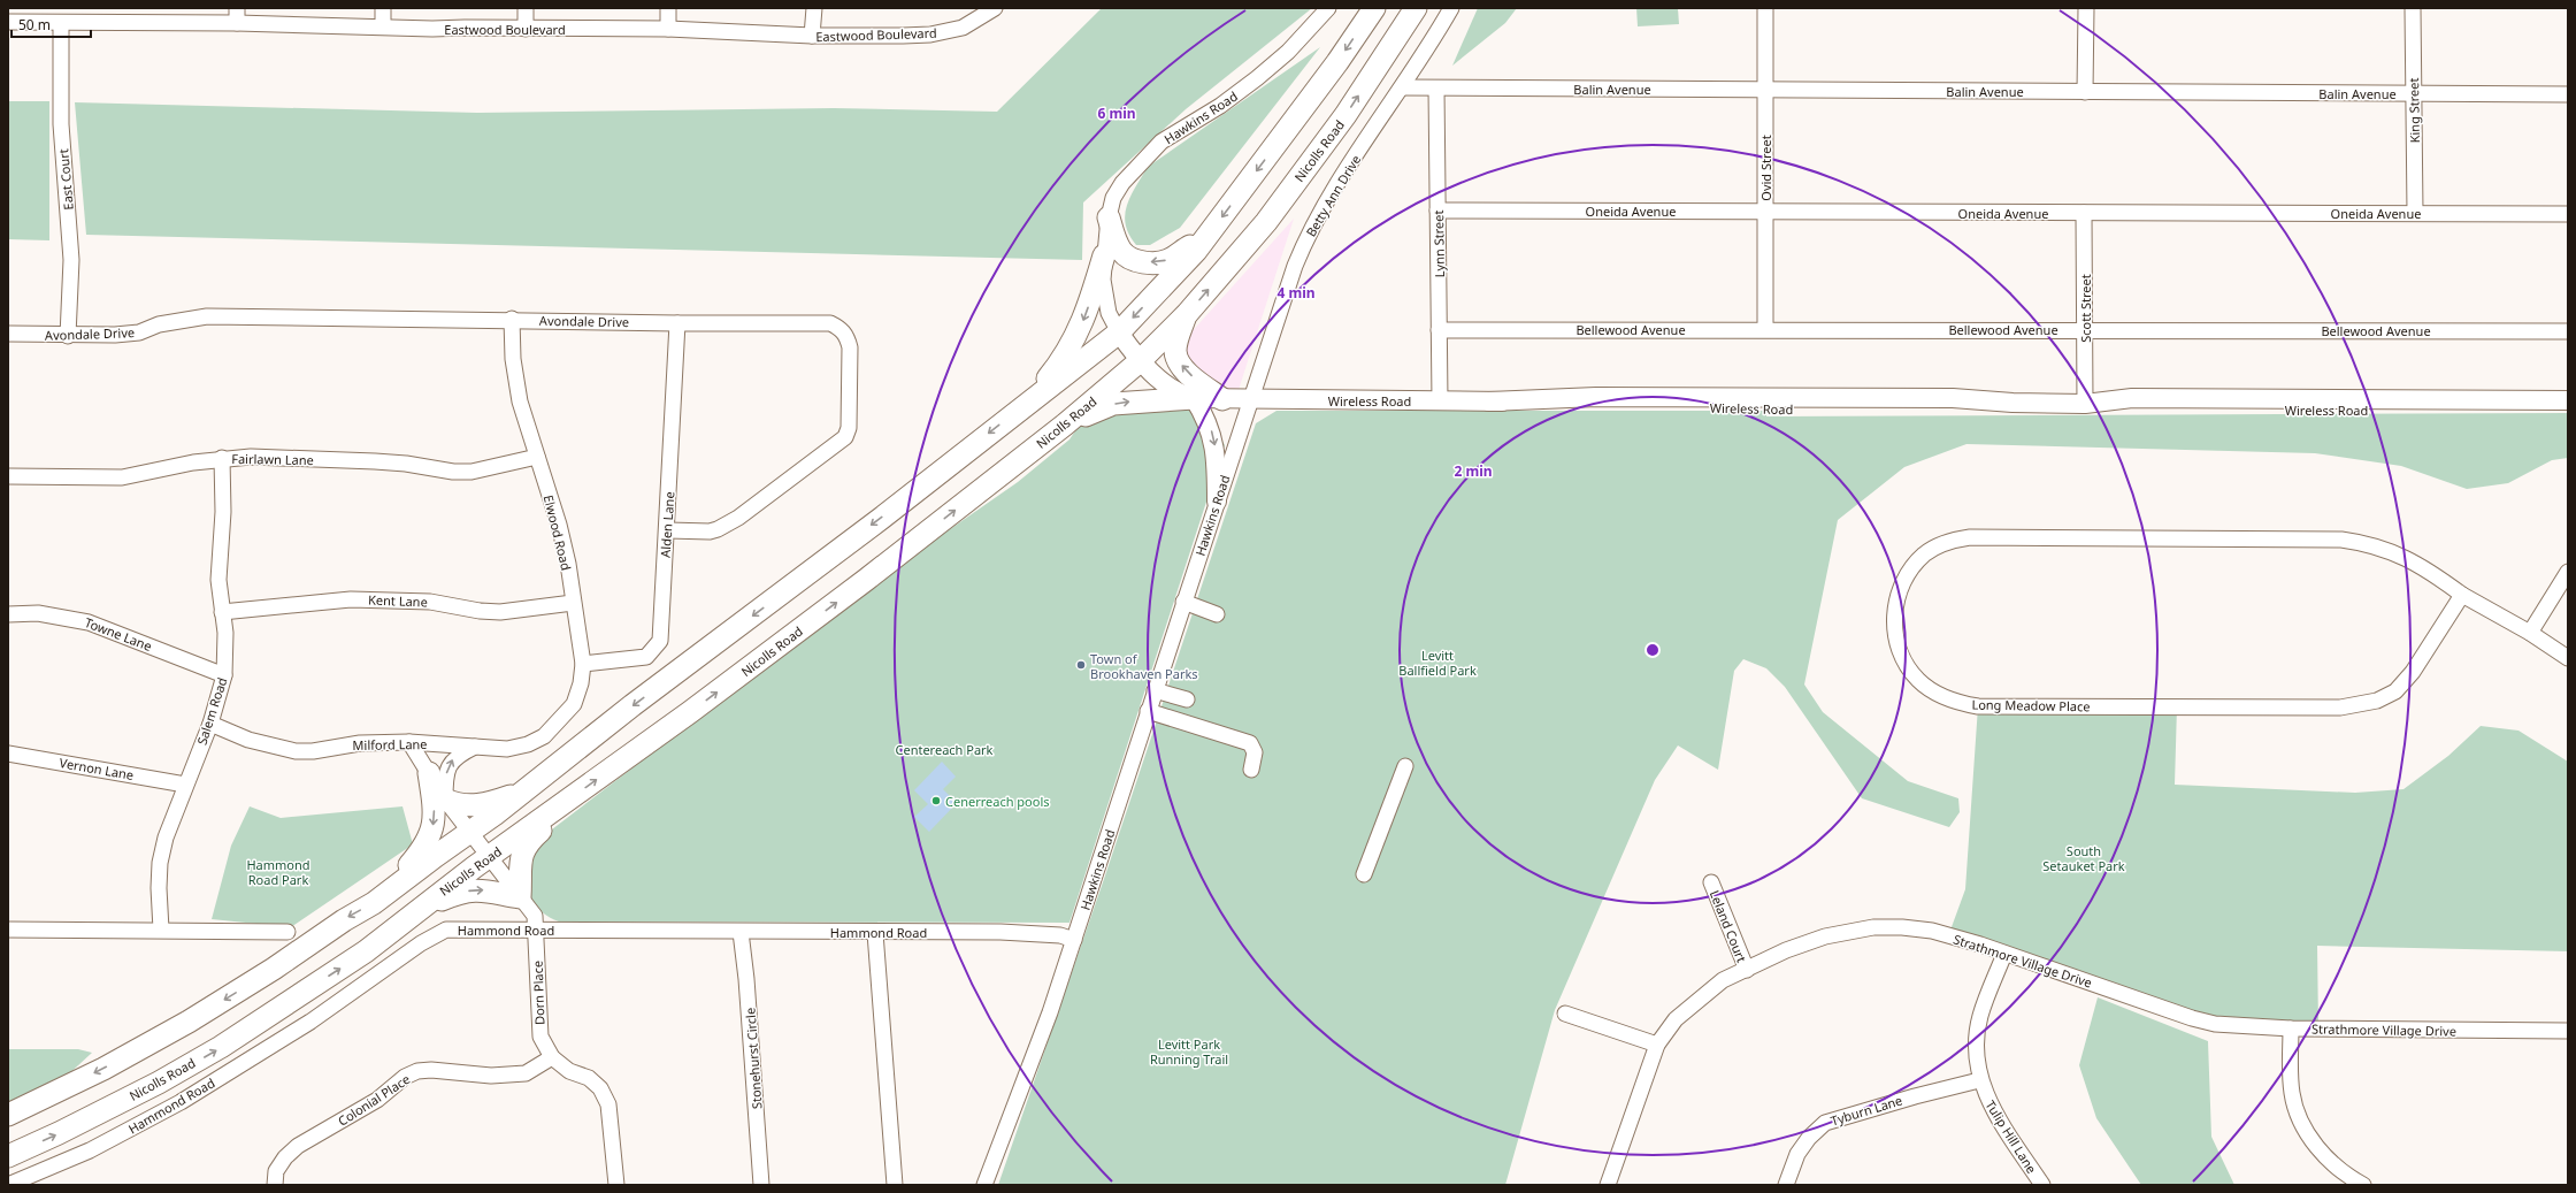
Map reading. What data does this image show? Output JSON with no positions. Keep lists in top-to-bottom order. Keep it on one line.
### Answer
{"streets":{"highway":["Nicolls Road"],"main road":["Hawkins Road","Wireless Road"],"street":["Eastwood Boulevard","Balin Avenue","King Street","Ovid Street","East Court","Betty Ann Drive","Oneida Avenue","Lynn Street","Scott Street","Avondale Drive","Bellewood Avenue","Fairlawn Lane","Alden Lane","Elwood Road","Kent Lane","Towne Lane","Long Meadow Place","Salem Road","Milford Lane","Vernon Lane","Leland Court","Hammond Road","Strathmore Village Drive","Dorn Place","Stonehurst Circle","Colonial Place","Tyburn Lane","Tulip Hill Lane"]},"crossings":[["Eastwood Boulevard","East Court"],["Balin Avenue","King Street"],["Balin Avenue","Ovid Street"],["Balin Avenue","Betty Ann Drive"],["Balin Avenue","Lynn Street"],["King Street","Oneida Avenue"],["Hawkins Road","Nicolls Road"],["Hawkins Road","Betty Ann Drive"],["Hawkins Road","Wireless Road"],["Hawkins Road","Hammond Road"],["Nicolls Road","Dorn Place"],["Ovid Street","Oneida Avenue"],["Ovid Street","Bellewood Avenue"],["East Court","Avondale Drive"],["Betty Ann Drive","Wireless Road"],["Oneida Avenue","Lynn Street"],["Oneida Avenue","Scott Street"],["Lynn Street","Bellewood Avenue"],["Lynn Street","Wireless Road"],["Scott Street","Bellewood Avenue"],["Scott Street","Wireless Road"],["Avondale Drive","Alden Lane"],["Avondale Drive","Elwood Road"],["Fairlawn Lane","Elwood Road"],["Fairlawn Lane","Salem Road"],["Alden Lane","Elwood Road"],["Elwood Road","Kent Lane"],["Elwood Road","Milford Lane"],["Kent Lane","Salem Road"],["Towne Lane","Salem Road"],["Salem Road","Milford Lane"],["Salem Road","Vernon Lane"],["Milford Lane","Dorn Place"],["Leland Court","Strathmore Village Drive"],["Hammond Road","Dorn Place"],["Hammond Road","Stonehurst Circle"],["Strathmore Village Drive","Tulip Hill Lane"],["Dorn Place","Colonial Place"],["Tyburn Lane","Tulip Hill Lane"]],"parks":["Levitt Ballfield Park","Centereach Park","South Setauket Park","Hammond Road Park","Levitt Park Running Trail"],"places":["Town of Brookhaven Parks","Cenerreach pools"],"scale_bar":"50 m","rings":["6 min","4 min","2 min"]}
